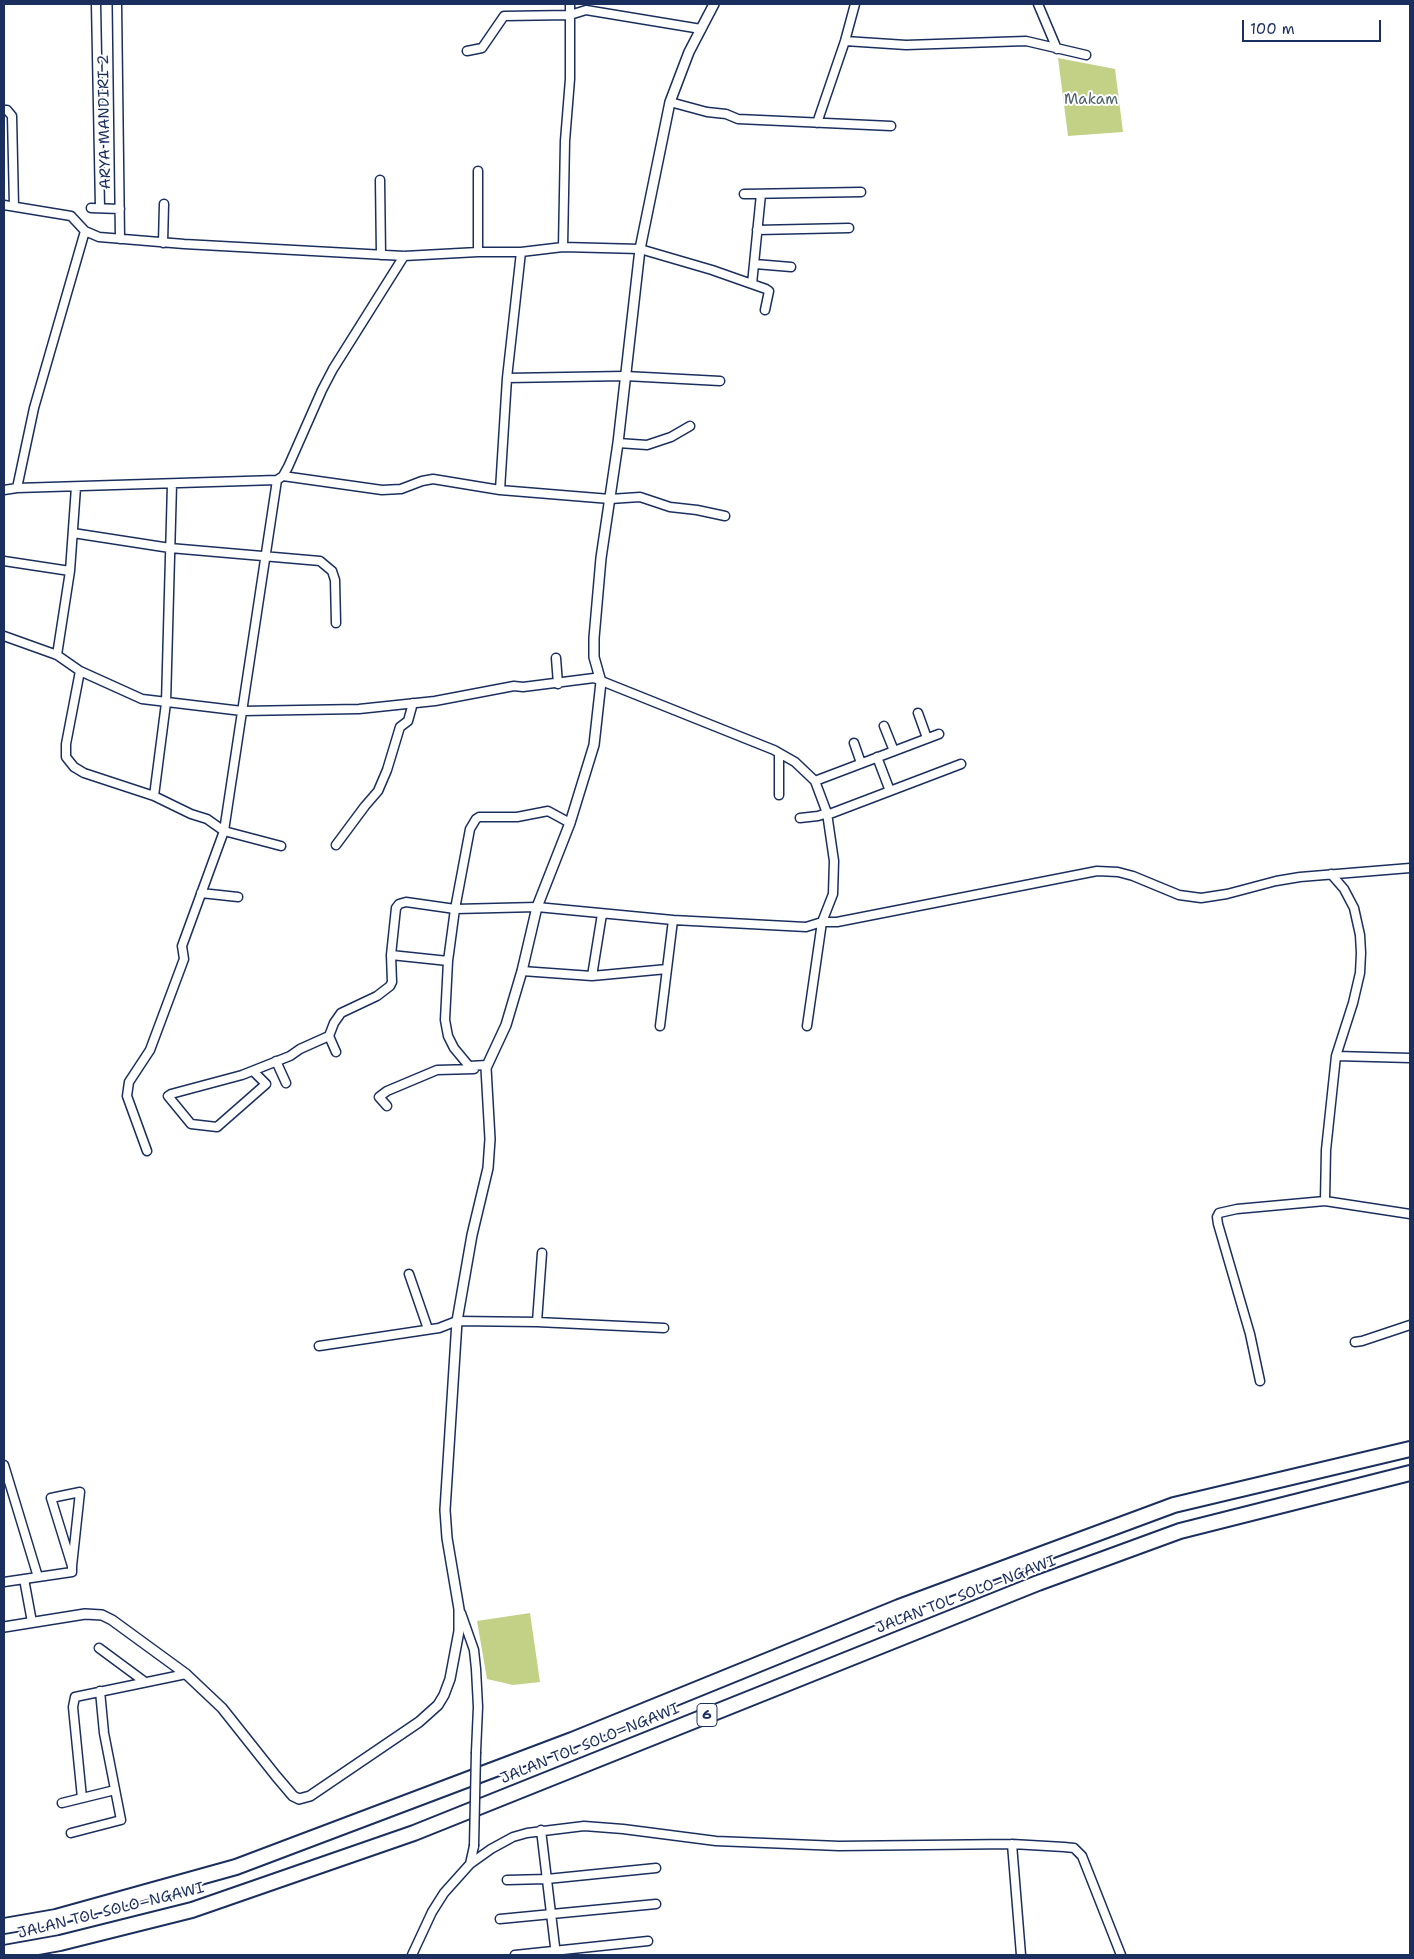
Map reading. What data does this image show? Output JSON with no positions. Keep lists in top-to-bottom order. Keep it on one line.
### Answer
{"streets":{"highway":["JALAN TOL SOLO–NGAWI","6"],"street":["ARYA MANDIRI 2"]},"parks":["Makam"],"scale_bar":"100 m"}
